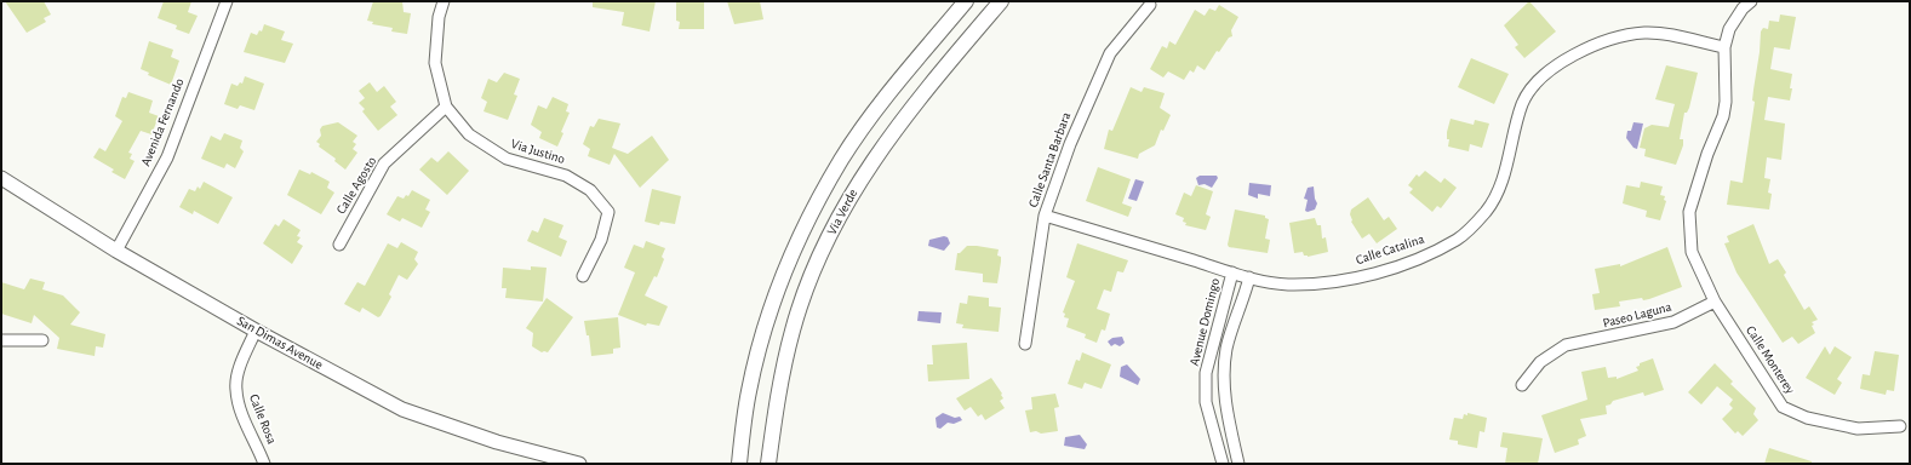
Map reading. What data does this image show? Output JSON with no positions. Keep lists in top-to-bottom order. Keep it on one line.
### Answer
{"streets":{"main road":["Via Verde"],"street":["Avenida Fernando","Via Justino","Calle Santa Barbara","Calle Agosto","Calle Catalina","Paseo Laguna","Avenue Domingo","San Dimas Avenue","Calle Monterey","Calle Rosa"]},"crossings":[["Avenida Fernando","San Dimas Avenue"],["Via Justino","Calle Agosto"],["Calle Santa Barbara","Calle Catalina"],["Calle Catalina","Avenue Domingo"],["Paseo Laguna","Calle Monterey"],["San Dimas Avenue","Calle Rosa"]]}
